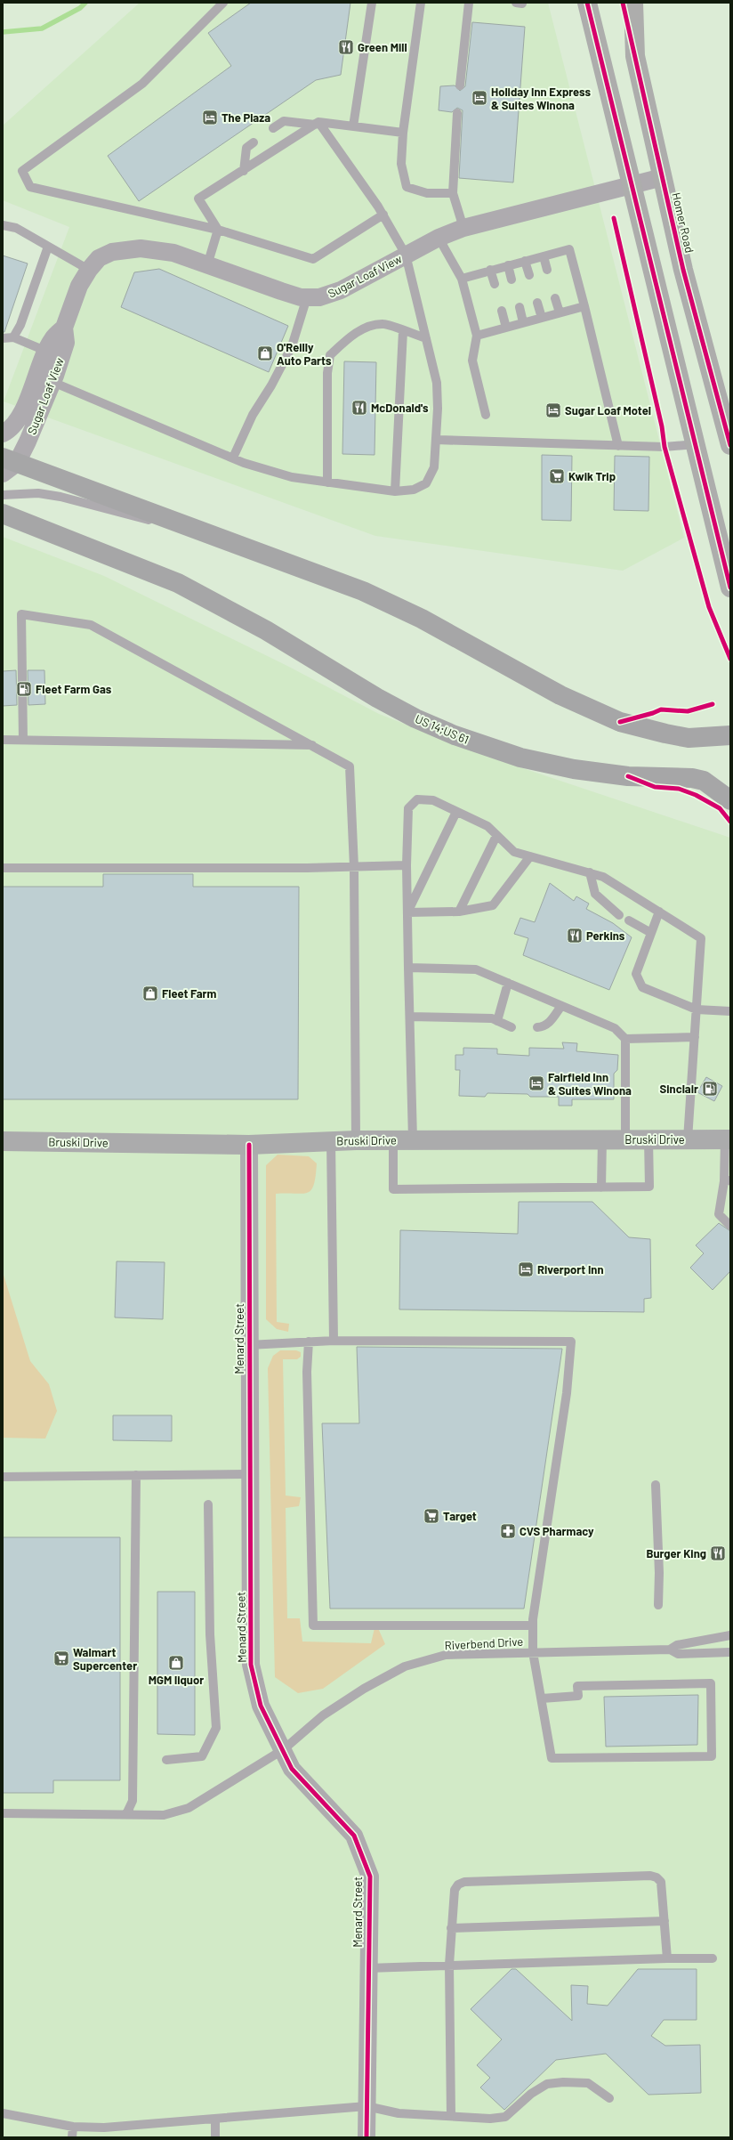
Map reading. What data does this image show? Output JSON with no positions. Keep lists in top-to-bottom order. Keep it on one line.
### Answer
{"streets":{"highway":["US 14;US 61"],"main road":["Homer Road"],"street":["Sugar Loaf View","Bruski Drive","Menard Street"],"lane":["Riverbend Drive"]},"crossings":[["Homer Road","Sugar Loaf View"],["Bruski Drive","Menard Street"],["Menard Street","Riverbend Drive"]],"places":{"restaurant":["Green Mill","McDonald's","Perkins","Burger King"],"hotel":["Holiday Inn Express & Suites Winona","The Plaza","Sugar Loaf Motel","Fairfield Inn & Suites Winona","Riverport Inn"],"shop":["O'Reilly Auto Parts","Fleet Farm","MGM liquor"],"supermarket":["Kwik Trip","Target","Walmart Supercenter"],"fuel station":["Fleet Farm Gas","Sinclair"],"pharmacy":["CVS Pharmacy"]}}
